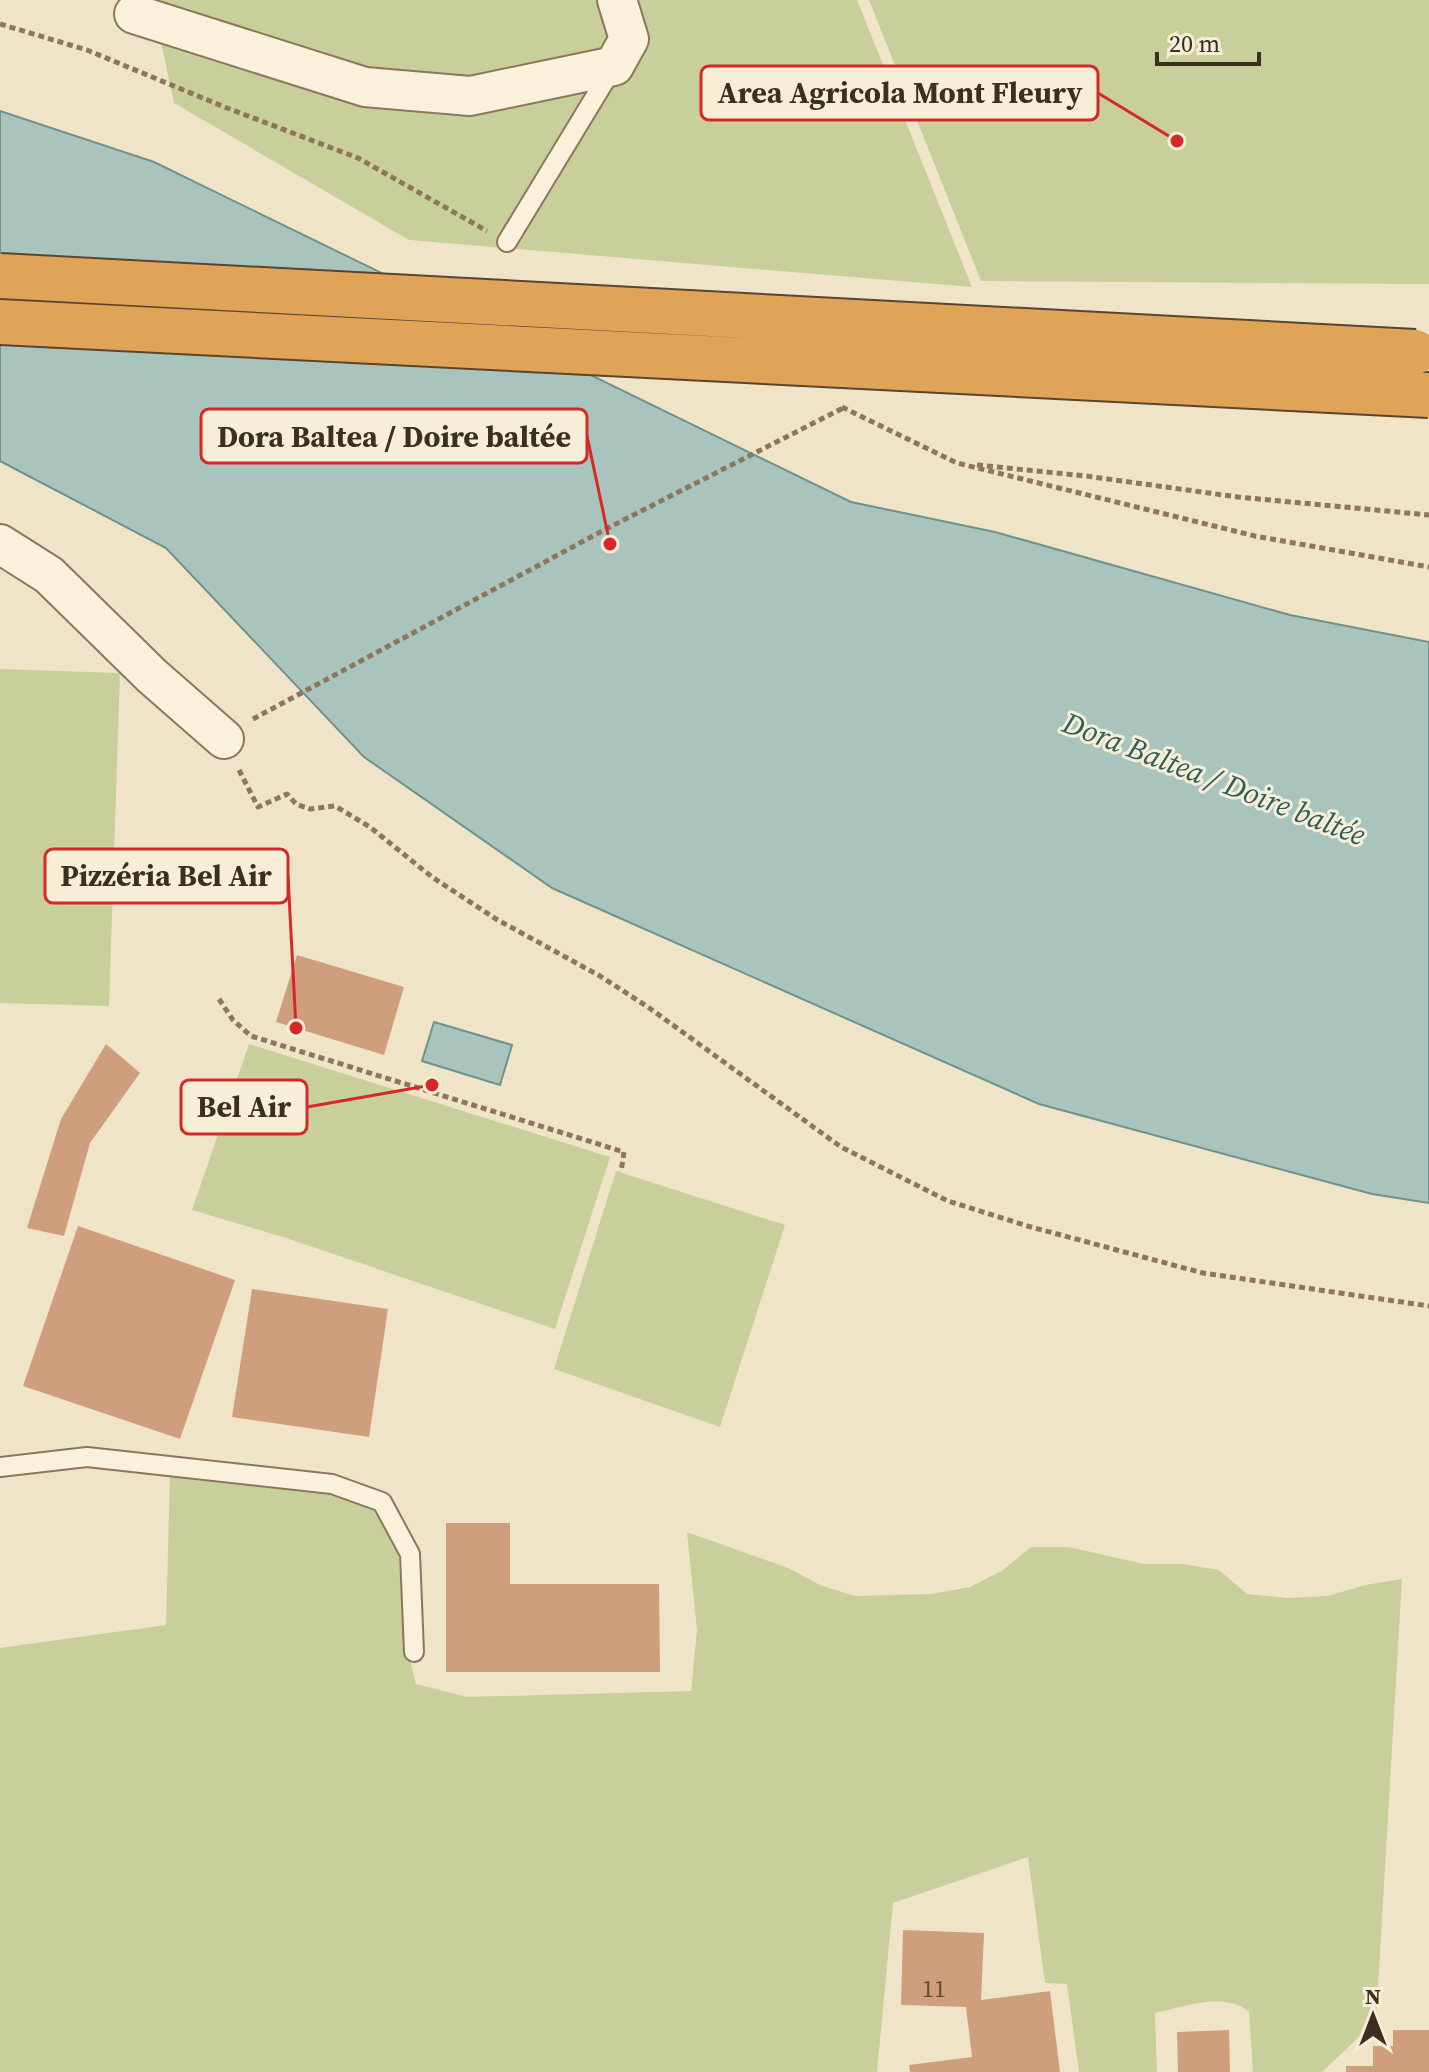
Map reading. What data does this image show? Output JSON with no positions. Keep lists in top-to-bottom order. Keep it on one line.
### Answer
{"water":["Dora Baltea / Doire baltée"],"places":["Area Agricola Mont Fleury","Dora Baltea / Doire baltée","Pizzéria Bel Air","Bel Air"],"house_numbers":["11"],"scale_bar":"20 m","north":"top"}
